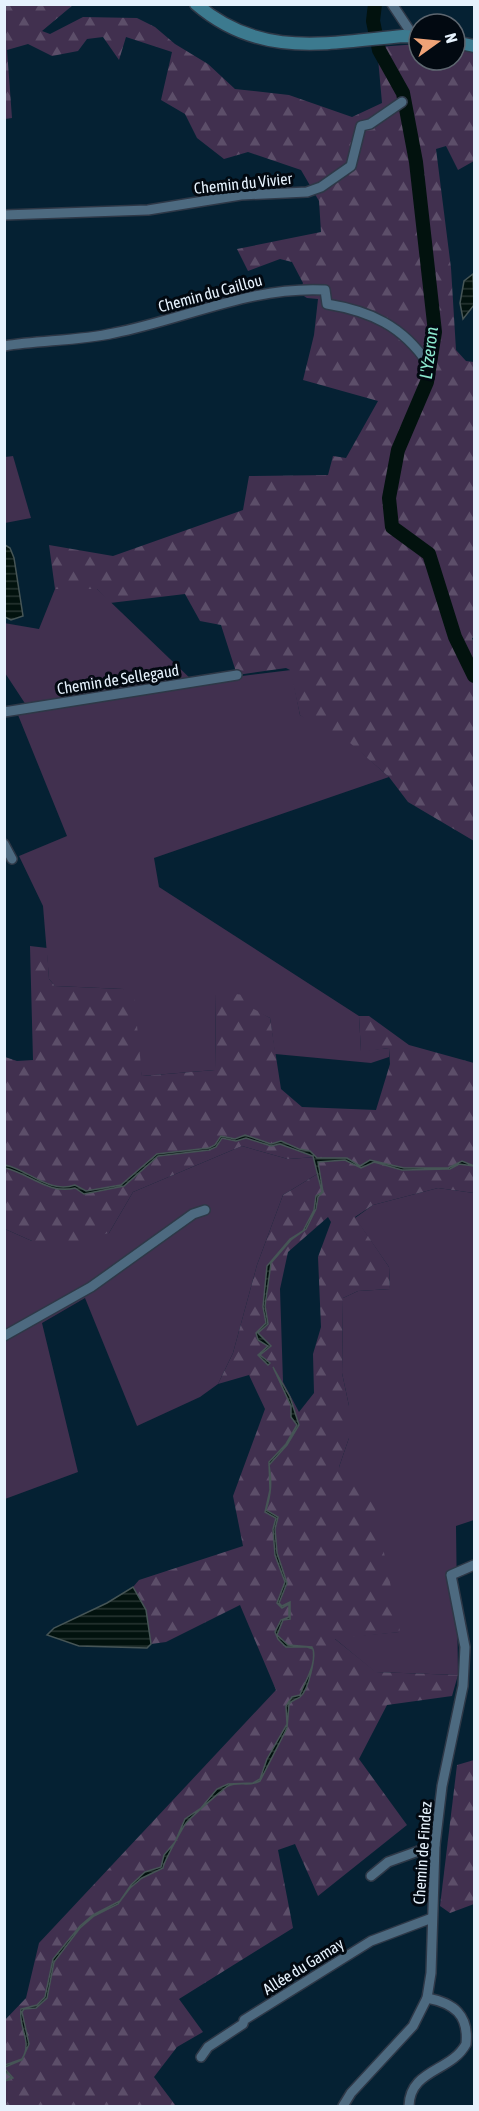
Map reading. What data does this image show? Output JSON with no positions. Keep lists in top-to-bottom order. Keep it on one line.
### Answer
{"streets":{"street":["Chemin du Vivier","Chemin du Caillou","Chemin de Sellegaud","Chemin de Findez","Allée du Gamay"]},"crossings":[["Chemin de Findez","Allée du Gamay"]],"water":["L'Yzeron"],"north":"right"}
